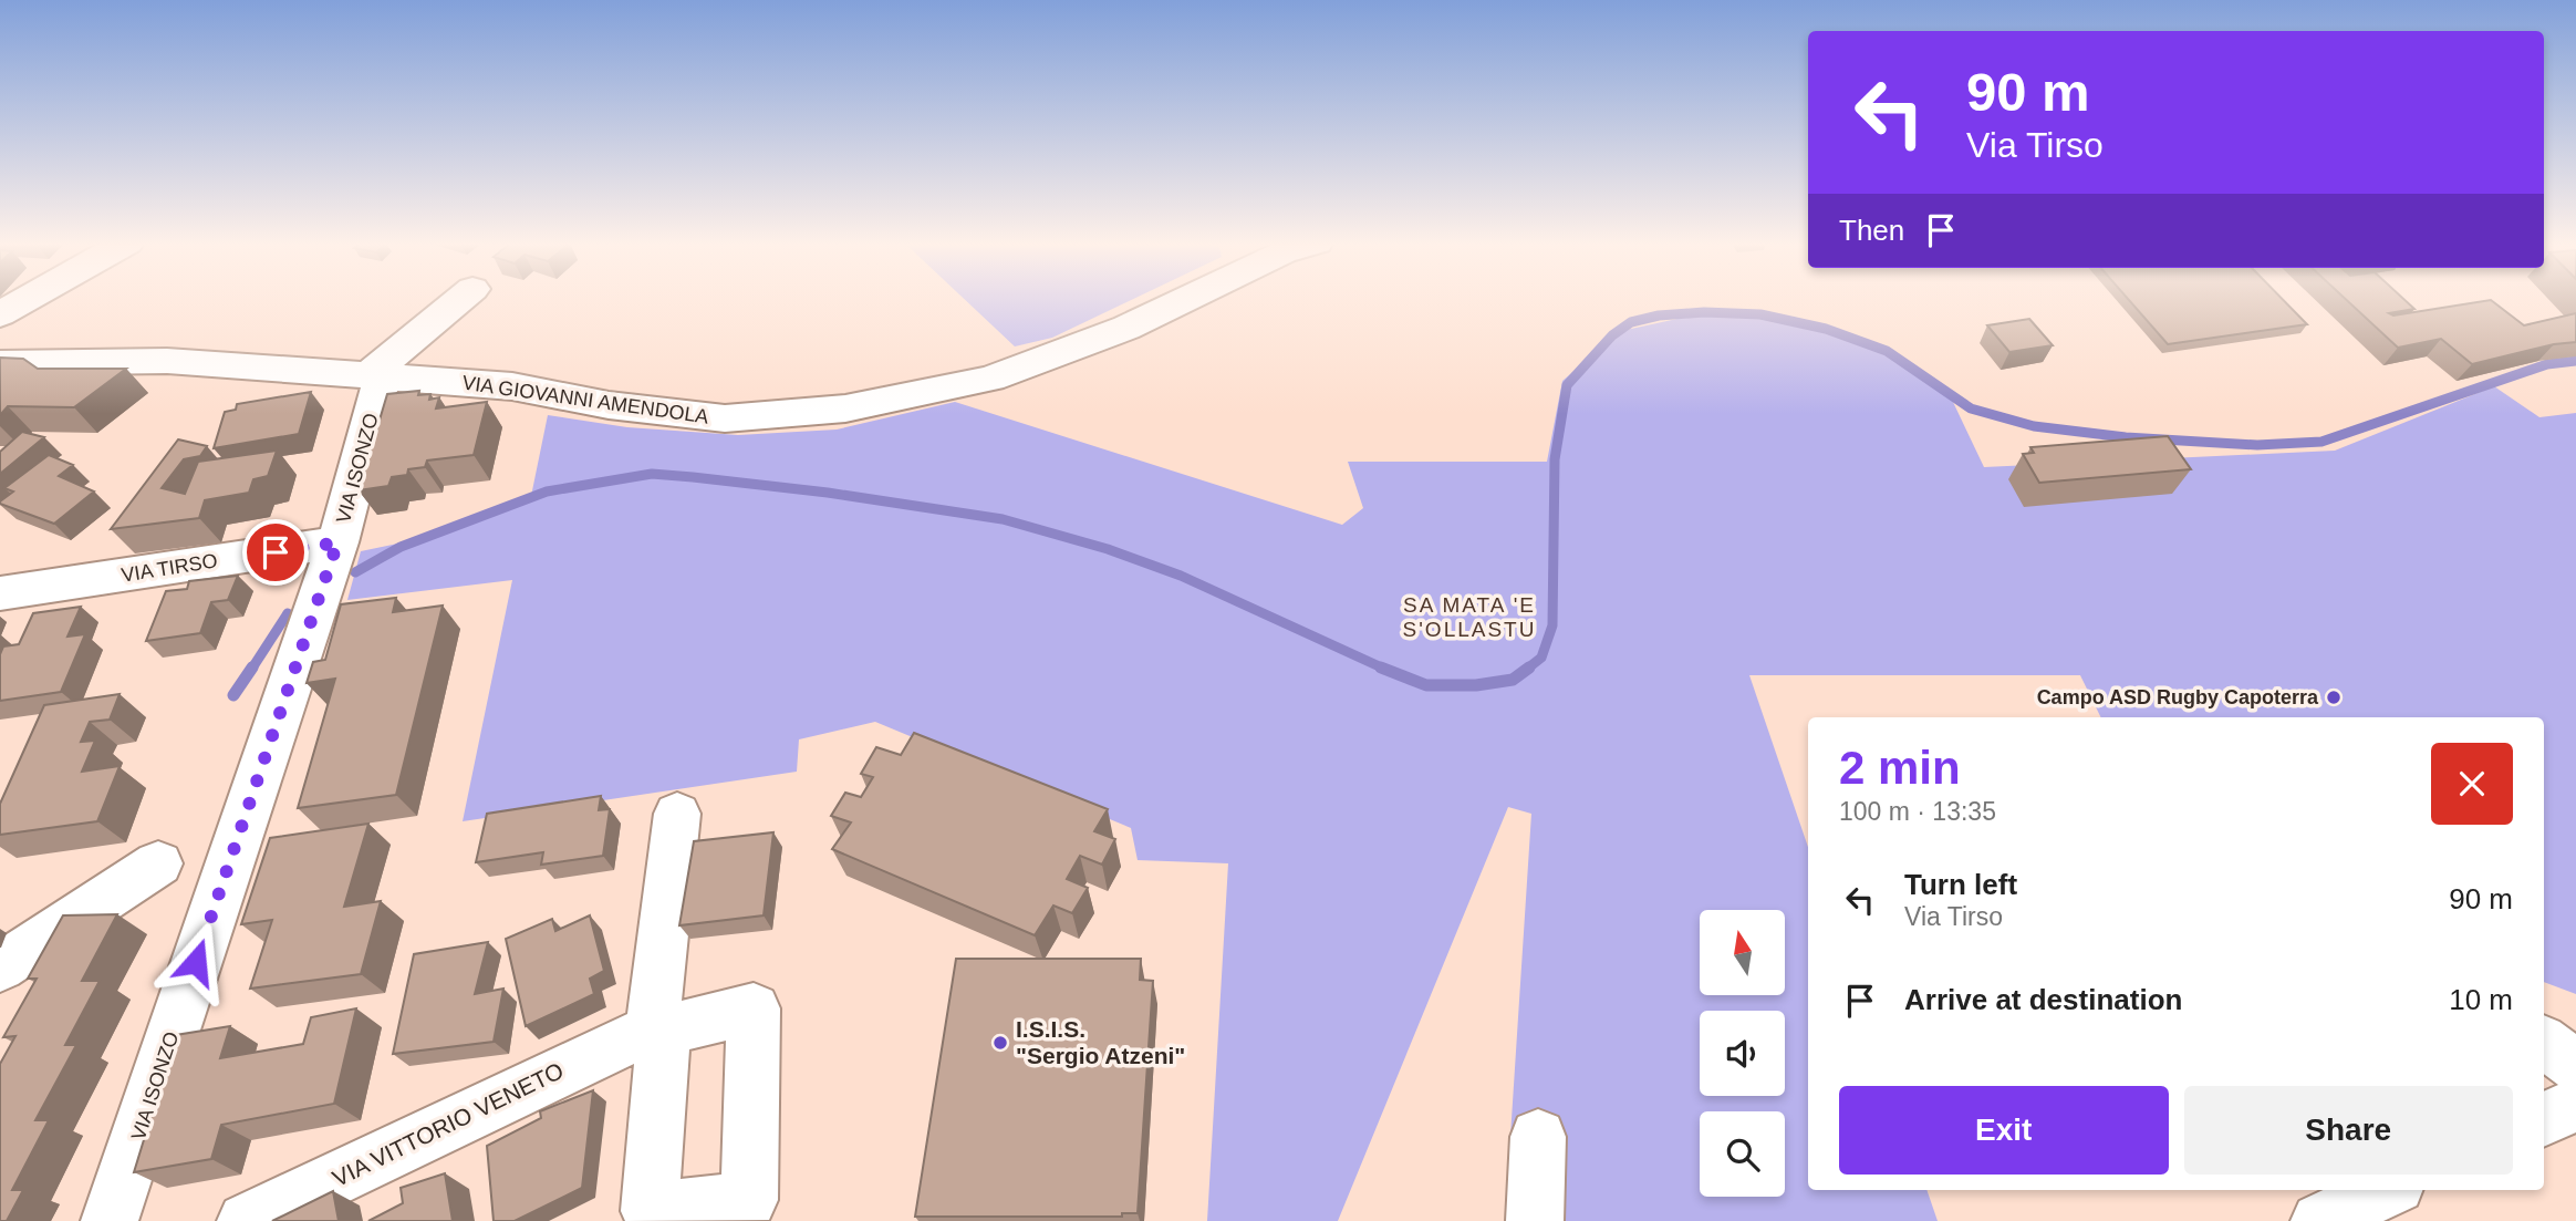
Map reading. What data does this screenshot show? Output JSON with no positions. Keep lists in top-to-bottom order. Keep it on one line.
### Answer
{"streets":{"street":["VIA GIOVANNI AMENDOLA","VIA ISONZO","VIA TIRSO","VIA VITTORIO VENETO"]},"crossings":[["VIA GIOVANNI AMENDOLA","VIA ISONZO"],["VIA ISONZO","VIA TIRSO"]],"districts":["SA MATA 'E S'OLLASTU"],"places":["Campo ASD Rugby Capoterra","I.S.I.S. \"Sergio Atzeni\""],"north":"top","page":{"turn":["90 m","Via Tirso"],"then":"Then","heading":["2 min","100 m · 13:35"],"list":[{"name":"Turn left","note":"Via Tirso","value":"90 m"},{"name":"Arrive at destination","value":"10 m"}],"buttons":["Exit","Share"]}}
